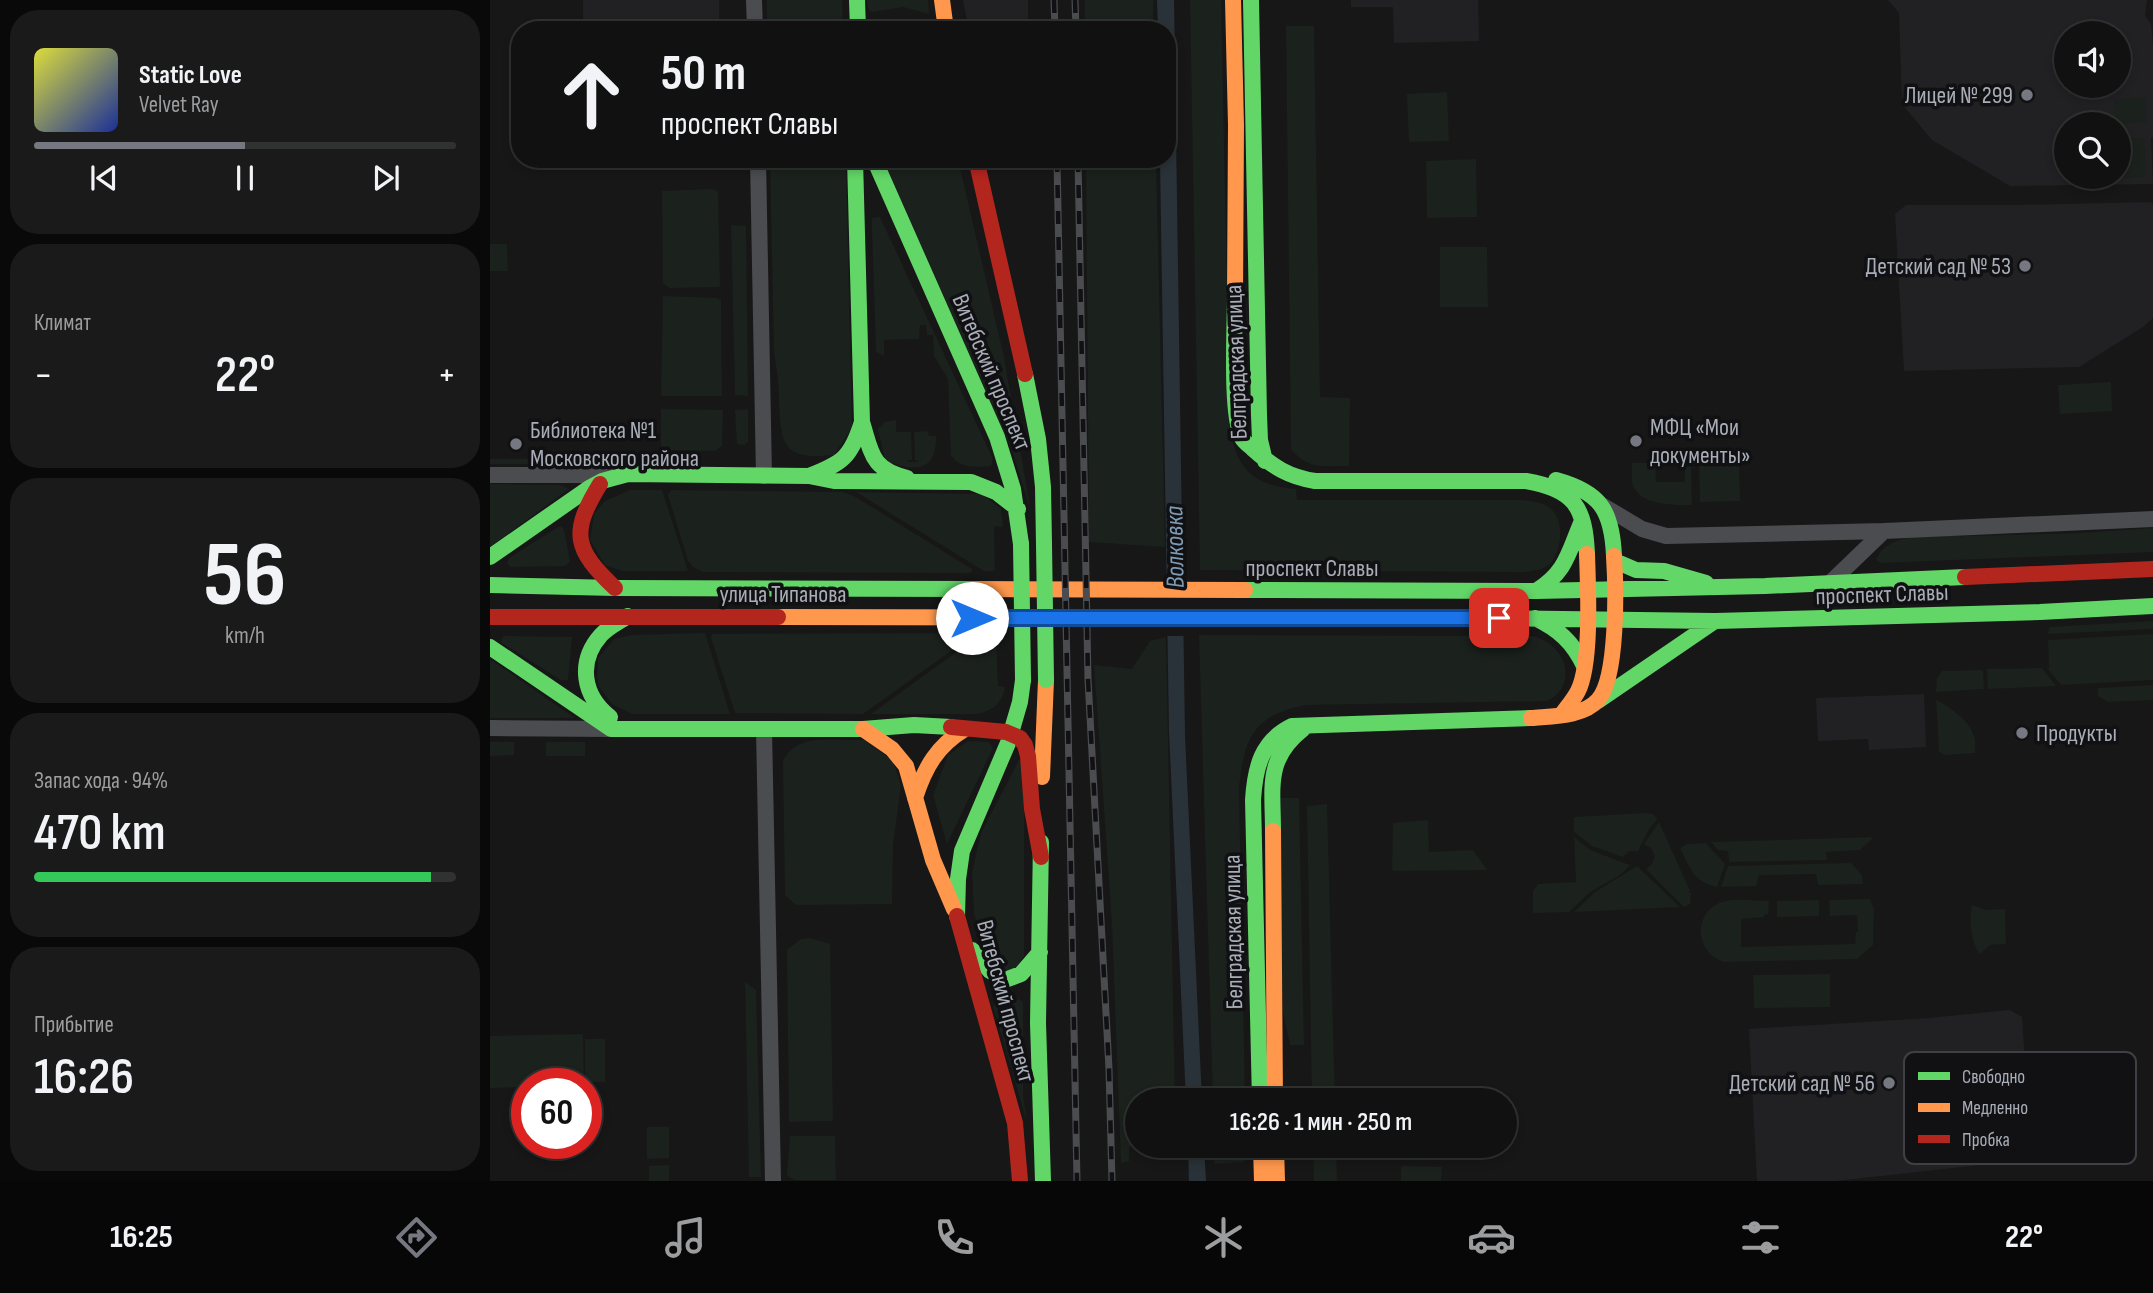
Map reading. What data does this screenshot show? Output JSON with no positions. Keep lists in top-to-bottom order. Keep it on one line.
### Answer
{"streets":{"main road":["Белградская улица","Витебский проспект","проспект Славы","улица Типанова"]},"crossings":[["проспект Славы","улица Типанова"]],"water":["Волковка"],"places":["Лицей № 299","Детский сад № 53","МФЦ «Мои документы»","Библиотека №1 Московского района","Продукты","Детский сад № 56"],"legend":["Свободно","Медленно","Пробка"],"page":{"turn":["50 m","проспект Славы"],"song":["Static Love","Velvet Ray"],"tile":["Климат",["56","km/h"],["Запас хода · 94%","470 km"],["Прибытие","16:26"]],"heat":["−","22°","+"],"limit":"60","trip":"16:26 · 1 мин · 250 m","tabs":["16:25","22°"]}}
